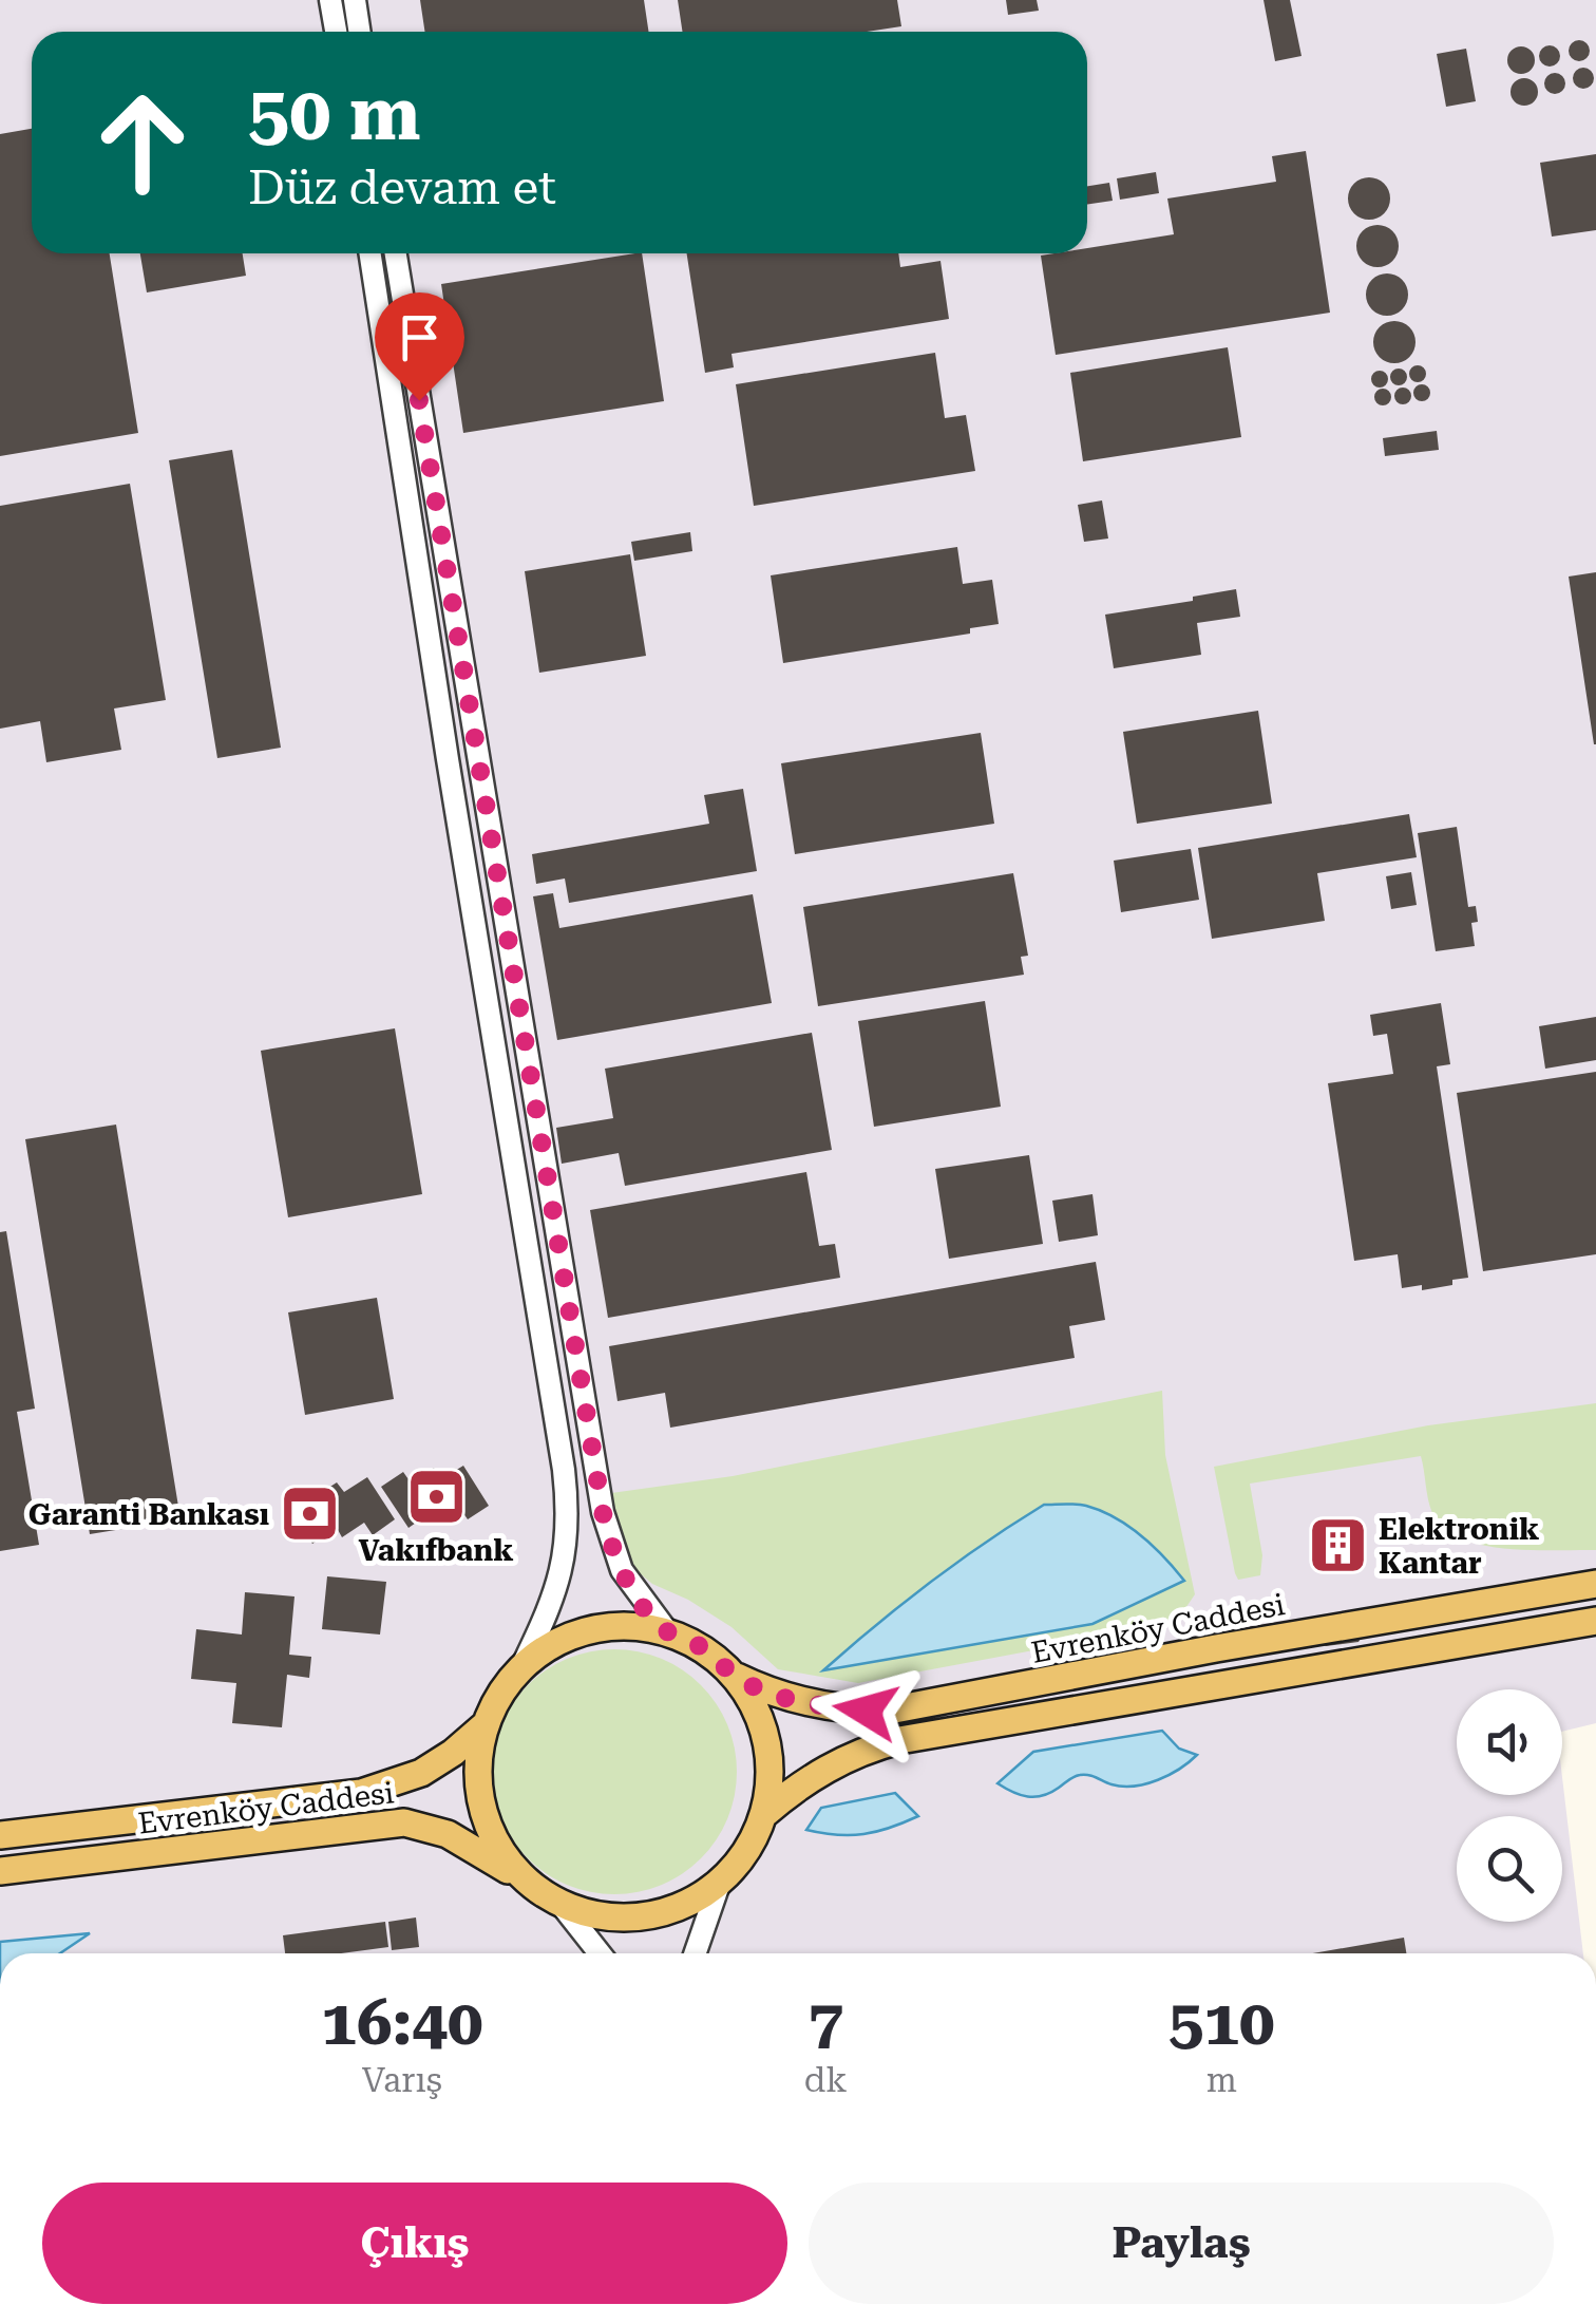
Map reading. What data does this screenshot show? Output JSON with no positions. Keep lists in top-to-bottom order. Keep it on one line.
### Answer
{"streets":{"main road":["Evrenköy Caddesi"]},"places":{"bank":["Vakıfbank","Garanti Bankası"],"building":["Elektronik Kantar"]},"page":{"turn":["50 m","Düz devam et"],"eta":["16:40","Varış","7","dk","510","m"],"buttons":["Çıkış","Paylaş"]}}
